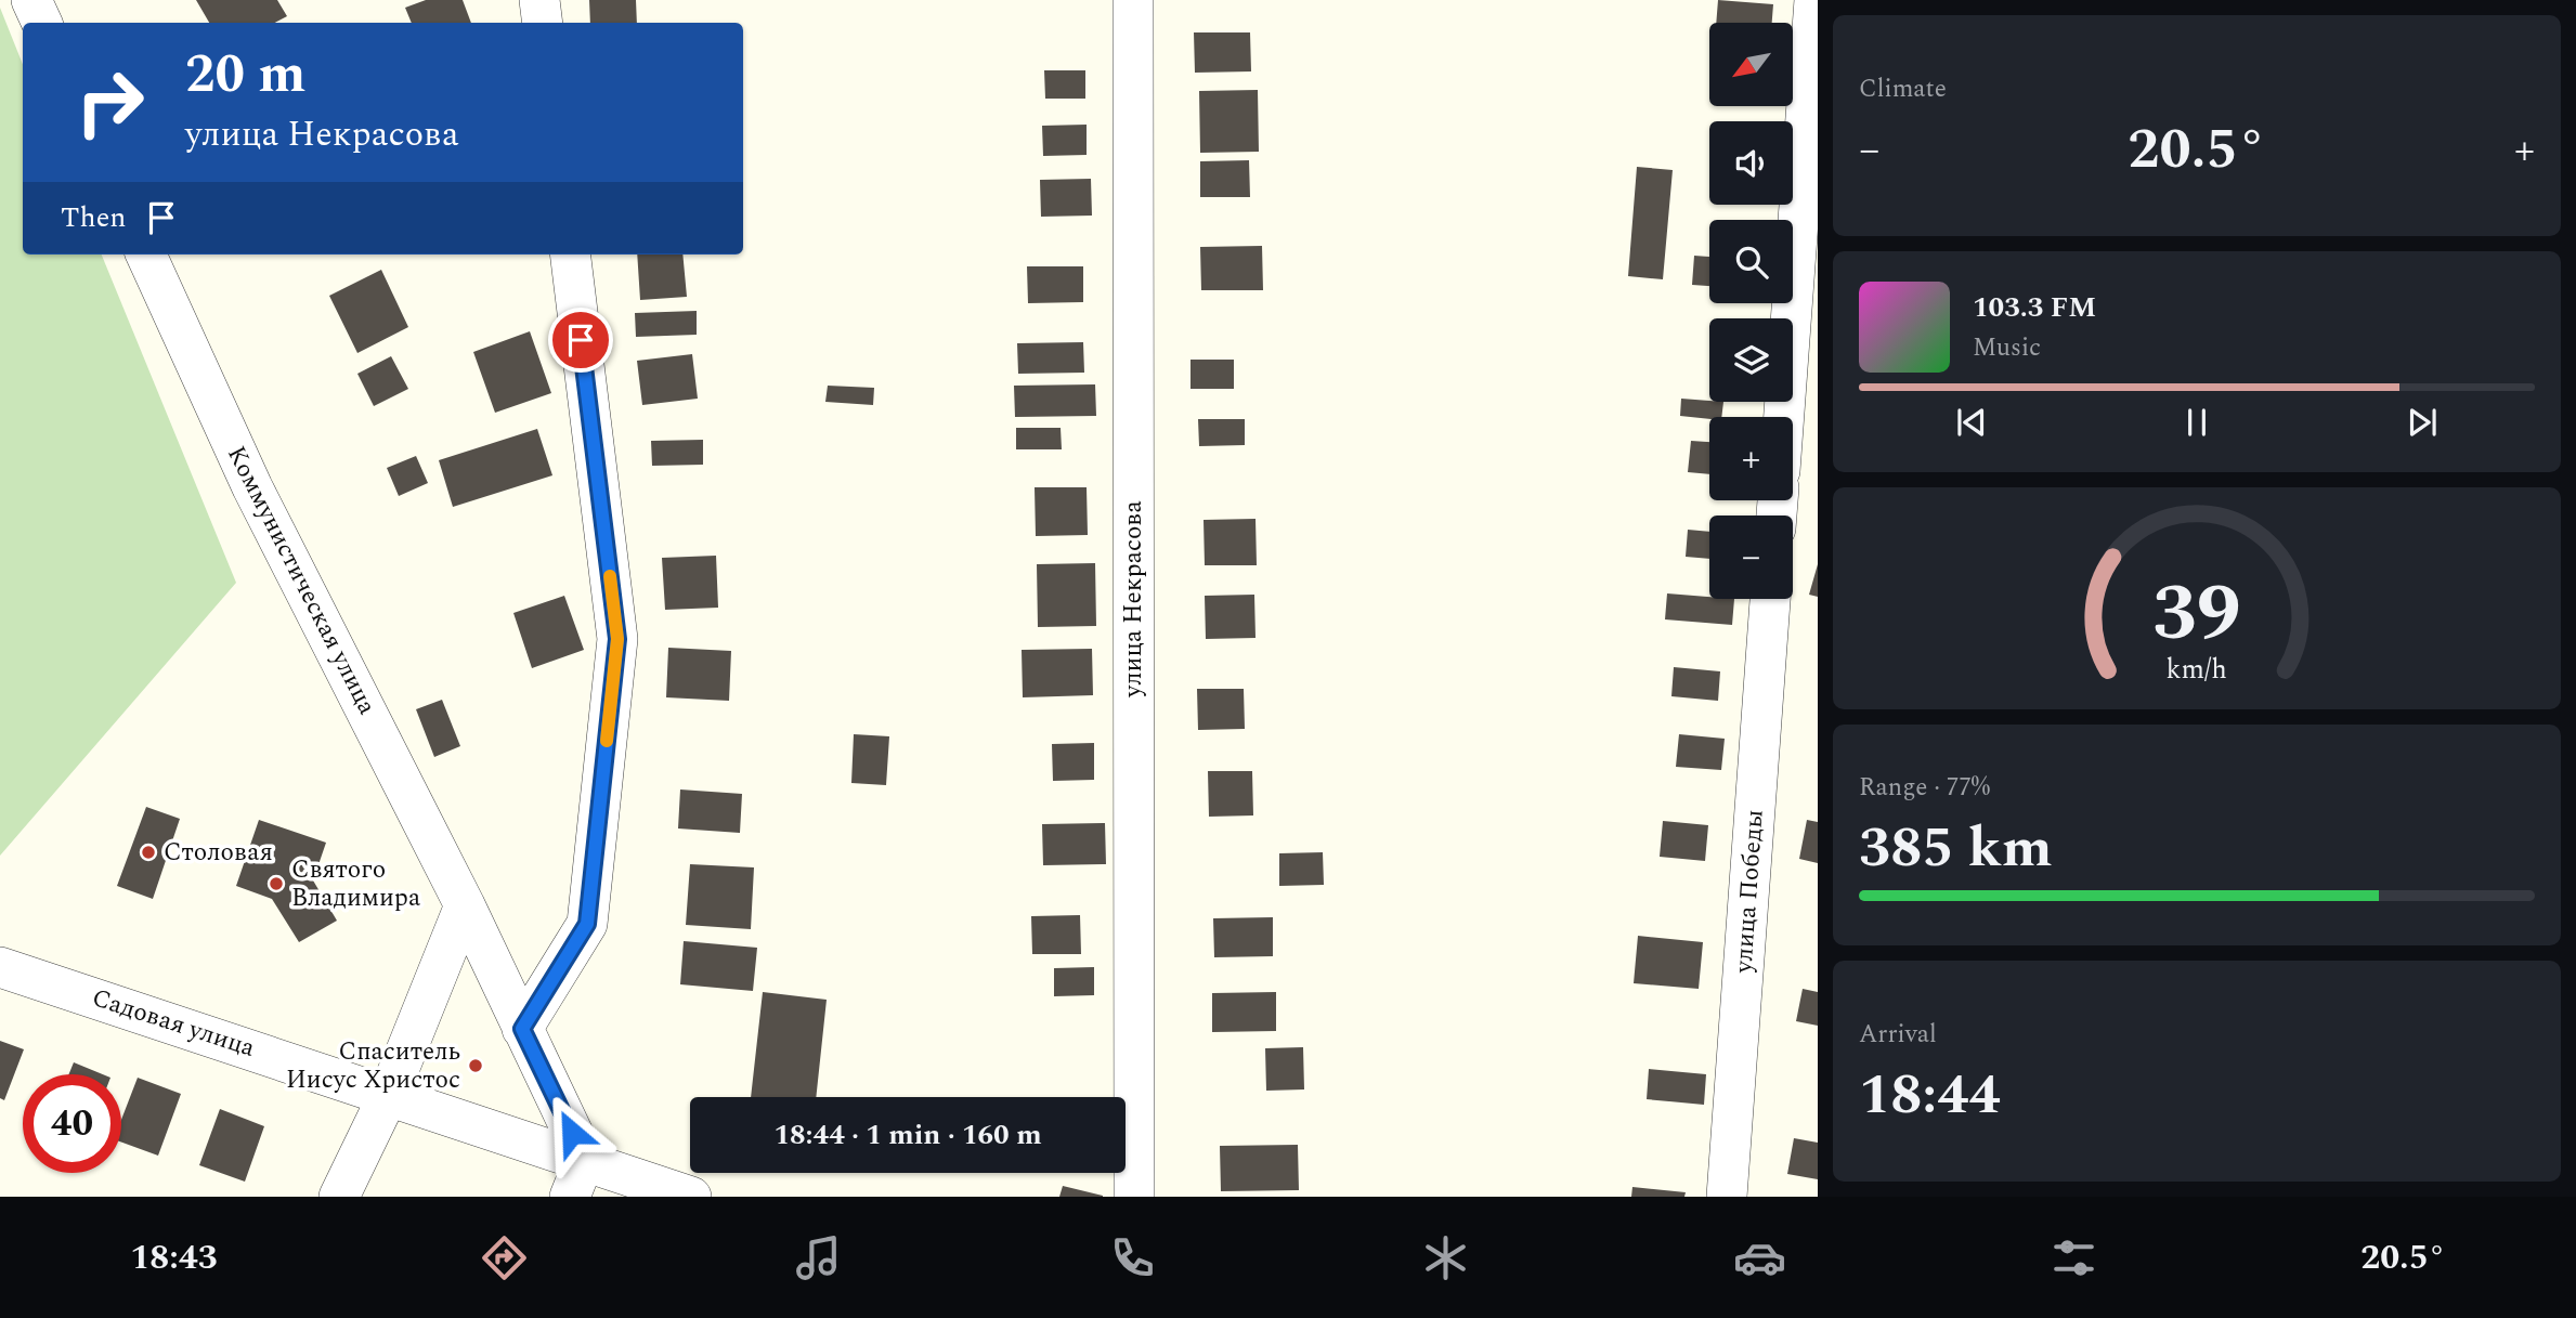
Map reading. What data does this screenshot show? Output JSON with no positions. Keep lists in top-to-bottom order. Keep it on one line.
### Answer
{"streets":{"street":["Коммунистическая улица","улица Некрасова","улица Победы","Садовая улица"]},"crossings":[["Коммунистическая улица","Садовая улица"]],"places":["Столовая","Святого Владимира","Спаситель Иисус Христос"],"north":"bottom left","page":{"tile":["Climate",["Range · 77%","385 km"],["Arrival","18:44"]],"map_buttons":["+","−"],"turn":["20 m","улица Некрасова"],"heat":["−","20.5°","+"],"then":"Then","song":["103.3 FM","Music"],"limit":"40","trip":"18:44 · 1 min · 160 m","tabs":["18:43","20.5°"],"gauge":["39","km/h"]}}
